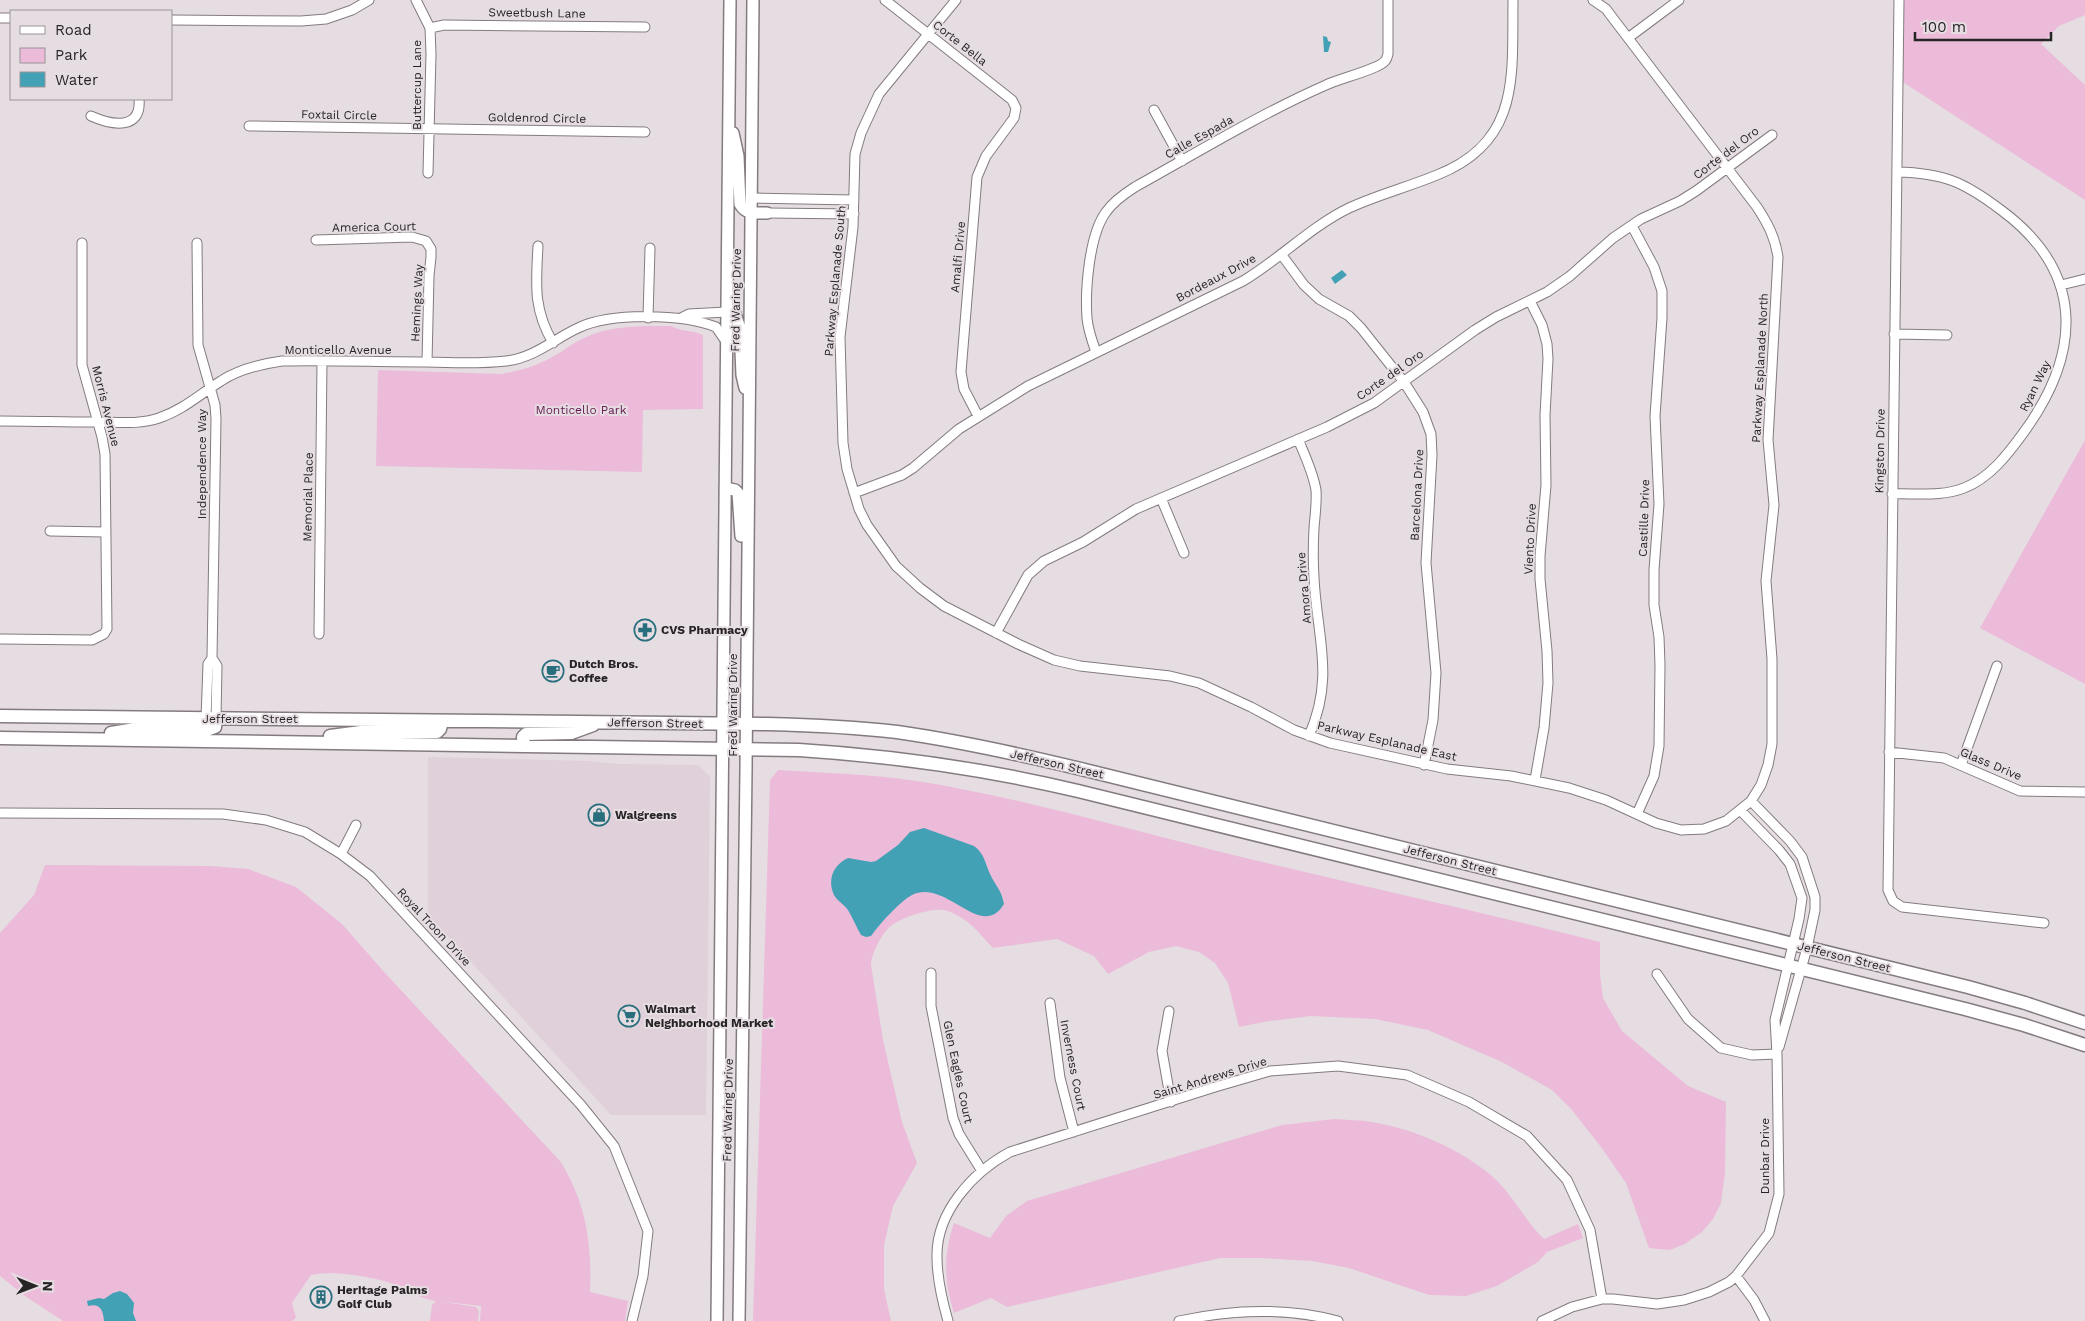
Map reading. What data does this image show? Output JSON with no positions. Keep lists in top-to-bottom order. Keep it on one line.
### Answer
{"streets":{"main road":["Fred Waring Drive","Jefferson Street"],"street":["Sweetbush Lane","Corte Bella","Buttercup Lane","Foxtail Circle","Goldenrod Circle","Calle Espada","Corte del Oro","America Court","Amalfi Drive","Bordeaux Drive","Parkway Esplanade South","Hemings Way","Monticello Avenue","Parkway Esplanade North","Ryan Way","Morris Avenue","Kingston Drive","Independence Way","Barcelona Drive","Memorial Place","Castille Drive","Viento Drive","Amora Drive","Parkway Esplanade East","Glass Drive","Royal Troon Drive","Inverness Court","Glen Eagles Court","Saint Andrews Drive","Dunbar Drive"]},"crossings":[["Sweetbush Lane","Buttercup Lane"],["Corte Bella","Amalfi Drive"],["Corte Bella","Parkway Esplanade South"],["Buttercup Lane","Foxtail Circle"],["Buttercup Lane","Goldenrod Circle"],["Foxtail Circle","Goldenrod Circle"],["Calle Espada","Bordeaux Drive"],["Corte del Oro","Parkway Esplanade North"],["Corte del Oro","Barcelona Drive"],["Corte del Oro","Castille Drive"],["Corte del Oro","Viento Drive"],["Corte del Oro","Amora Drive"],["Corte del Oro","Parkway Esplanade East"],["America Court","Hemings Way"],["Amalfi Drive","Bordeaux Drive"],["Bordeaux Drive","Parkway Esplanade South"],["Bordeaux Drive","Barcelona Drive"],["Parkway Esplanade South","Parkway Esplanade East"],["Fred Waring Drive","Monticello Avenue"],["Fred Waring Drive","Jefferson Street"],["Hemings Way","Monticello Avenue"],["Monticello Avenue","Morris Avenue"],["Monticello Avenue","Independence Way"],["Monticello Avenue","Memorial Place"],["Parkway Esplanade North","Parkway Esplanade East"],["Parkway Esplanade North","Dunbar Drive"],["Ryan Way","Kingston Drive"],["Kingston Drive","Glass Drive"],["Independence Way","Jefferson Street"],["Barcelona Drive","Parkway Esplanade East"],["Castille Drive","Parkway Esplanade East"],["Viento Drive","Parkway Esplanade East"],["Amora Drive","Parkway Esplanade East"],["Jefferson Street","Dunbar Drive"],["Parkway Esplanade East","Dunbar Drive"],["Inverness Court","Saint Andrews Drive"],["Glen Eagles Court","Saint Andrews Drive"]],"parks":["Monticello Park"],"places":{"pharmacy":["CVS Pharmacy"],"cafe":["Dutch Bros. Coffee"],"shop":["Walgreens"],"supermarket":["Walmart Neighborhood Market"],"building":["Heritage Palms Golf Club"]},"legend":["Road","Park","Water"],"scale_bar":"100 m","north":"right"}
